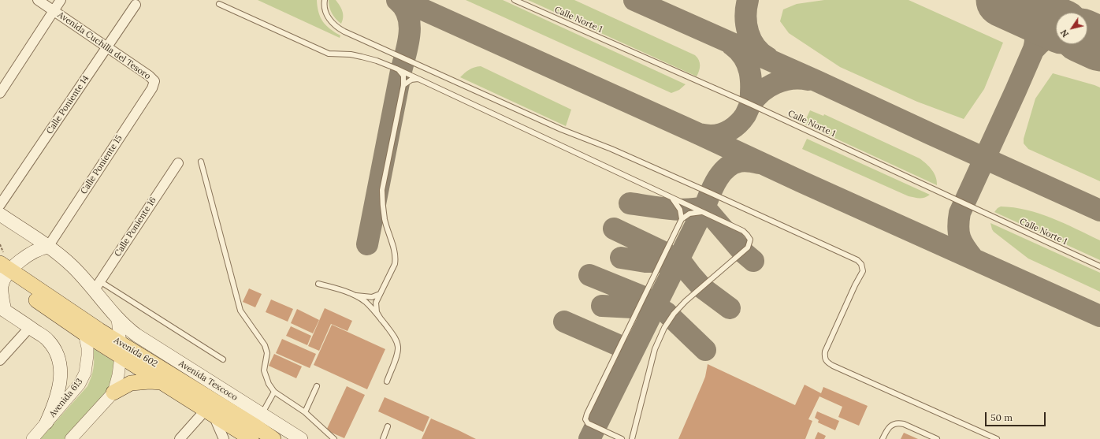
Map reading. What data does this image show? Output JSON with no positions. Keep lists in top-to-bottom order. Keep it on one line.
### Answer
{"streets":{"main road":["Avenida 602","Avenida Texcoco"],"street":["Avenida Cuchilla del Tesoro","Calle Poniente 14","Calle Poniente 15","Calle Poniente 16","Avenida 613"],"lane":["Calle Norte 1"]},"crossings":[["Avenida Cuchilla del Tesoro","Calle Poniente 14"],["Avenida Cuchilla del Tesoro","Calle Poniente 15"],["Calle Poniente 15","Avenida Texcoco"],["Calle Poniente 16","Avenida Texcoco"],["Avenida 602","Avenida 613"]],"scale_bar":"50 m","north":"bottom left"}
